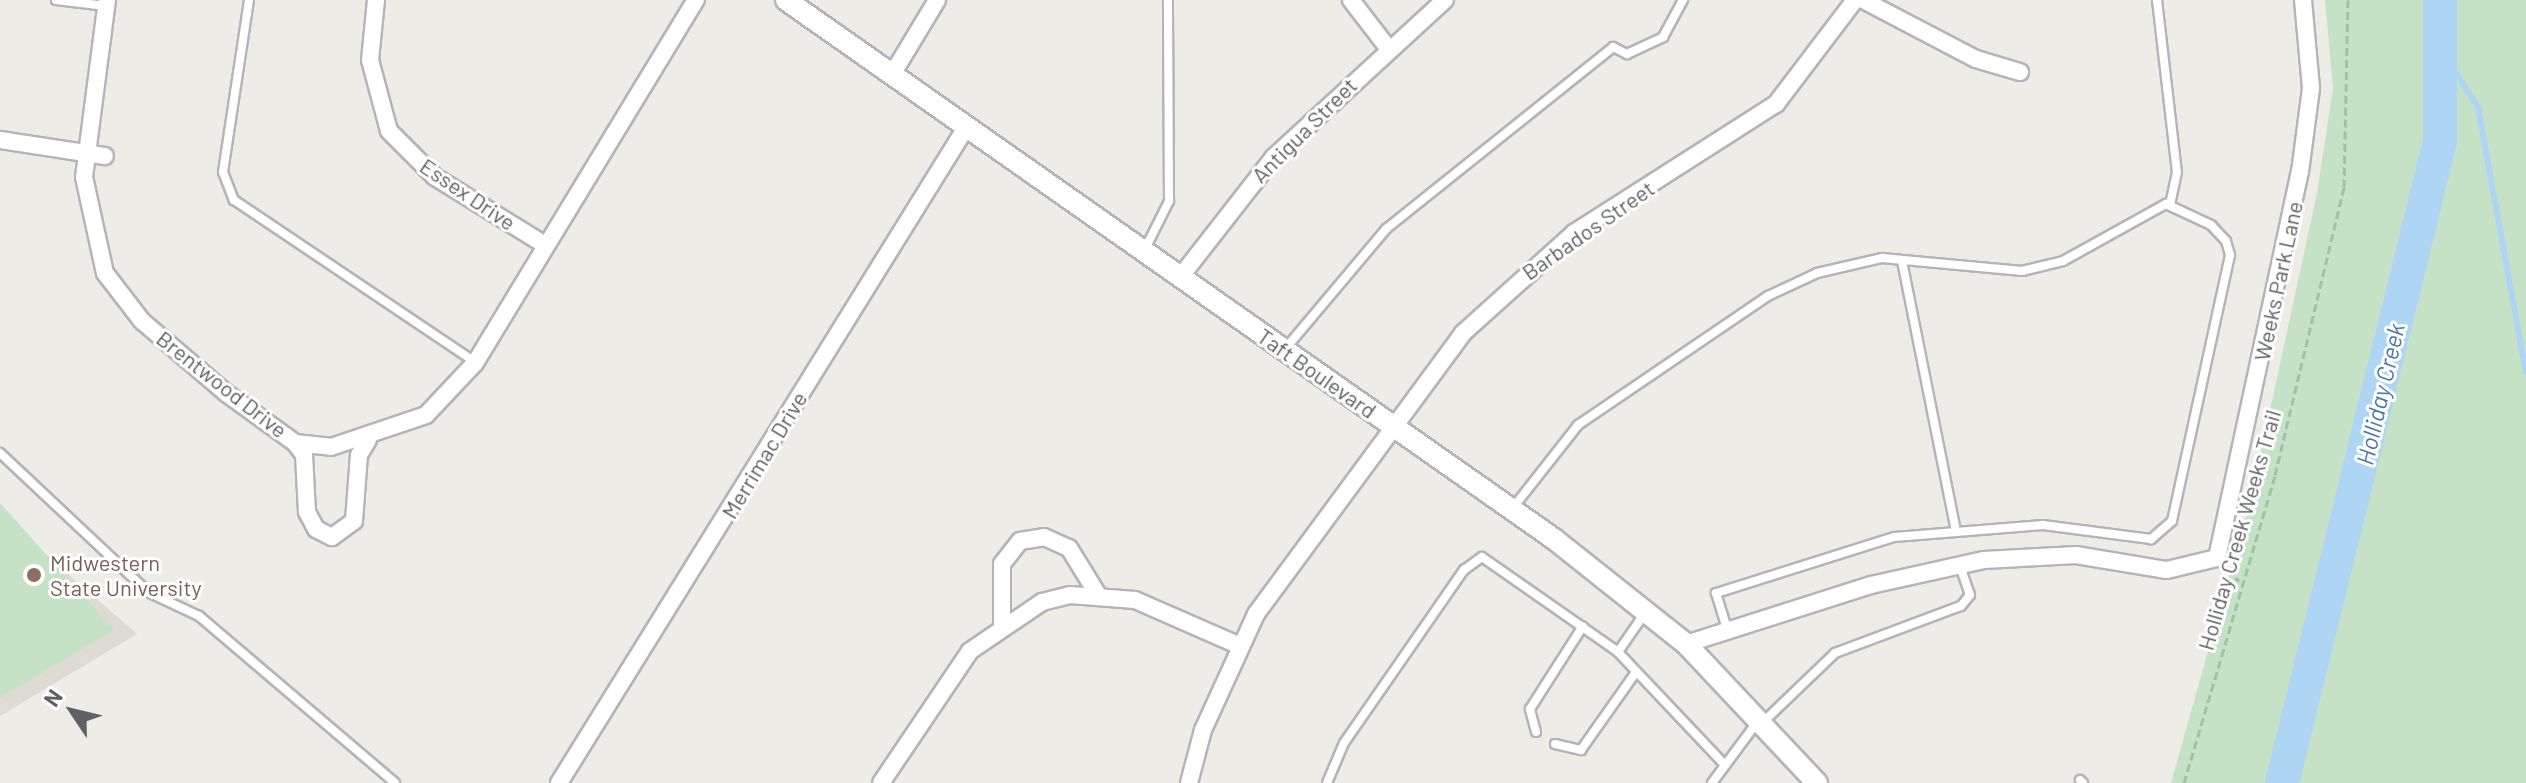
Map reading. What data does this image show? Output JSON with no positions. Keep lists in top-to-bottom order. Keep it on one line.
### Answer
{"streets":{"street":["Antigua Street","Essex Drive","Barbados Street","Weeks Park Lane","Taft Boulevard","Brentwood Drive","Merrimac Drive"],"path":["Holliday Creek Weeks Trail"]},"crossings":[["Antigua Street","Taft Boulevard"],["Essex Drive","Brentwood Drive"],["Barbados Street","Taft Boulevard"],["Taft Boulevard","Merrimac Drive"]],"water":["Holliday Creek"],"places":["Midwestern State University"],"north":"top left"}
